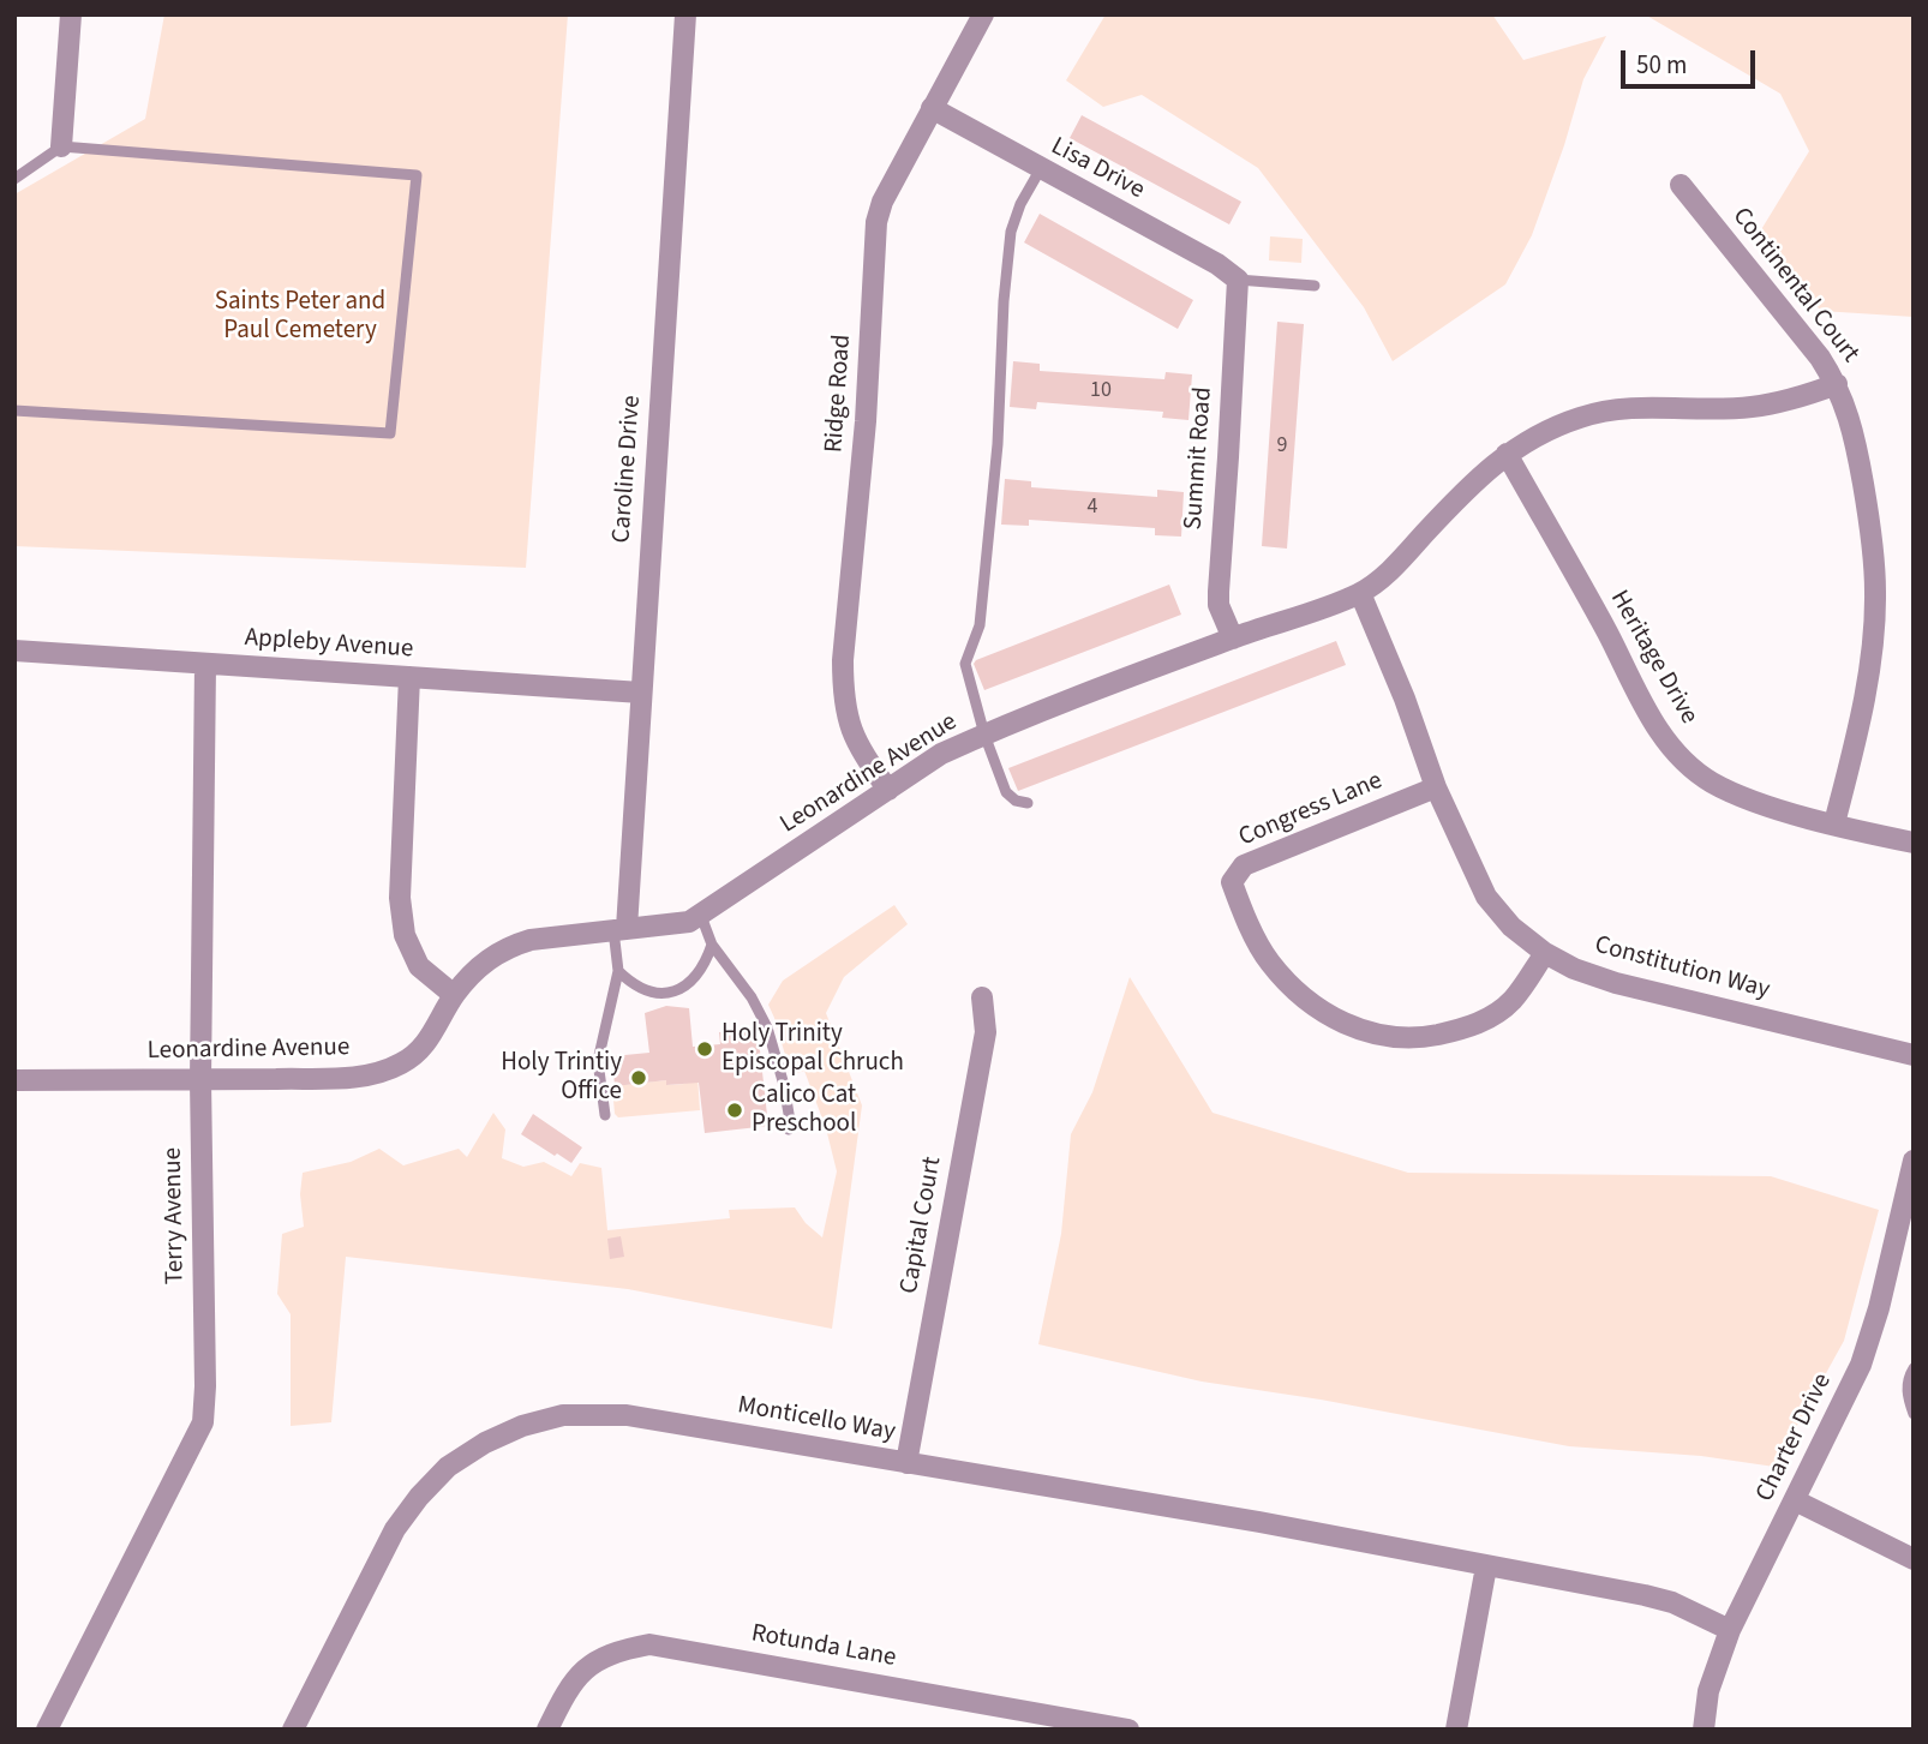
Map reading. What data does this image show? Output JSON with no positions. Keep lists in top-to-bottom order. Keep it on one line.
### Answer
{"streets":{"street":["Lisa Drive","Continental Court","Ridge Road","Summit Road","Caroline Drive","Appleby Avenue","Heritage Drive","Leonardine Avenue","Congress Lane","Constitution Way","Terry Avenue","Capital Court","Monticello Way","Charter Drive","Rotunda Lane"]},"crossings":[["Lisa Drive","Ridge Road"],["Lisa Drive","Summit Road"],["Continental Court","Heritage Drive"],["Continental Court","Leonardine Avenue"],["Ridge Road","Leonardine Avenue"],["Summit Road","Leonardine Avenue"],["Caroline Drive","Appleby Avenue"],["Caroline Drive","Leonardine Avenue"],["Appleby Avenue","Terry Avenue"],["Heritage Drive","Leonardine Avenue"],["Leonardine Avenue","Constitution Way"],["Leonardine Avenue","Terry Avenue"],["Congress Lane","Constitution Way"],["Capital Court","Monticello Way"],["Monticello Way","Charter Drive"]],"parks":["Saints Peter and Paul Cemetery"],"places":["Holy Trinity Episcopal Chruch","Holy Trintiy Office","Calico Cat Preschool"],"house_numbers":["10","9","4"],"scale_bar":"50 m"}
